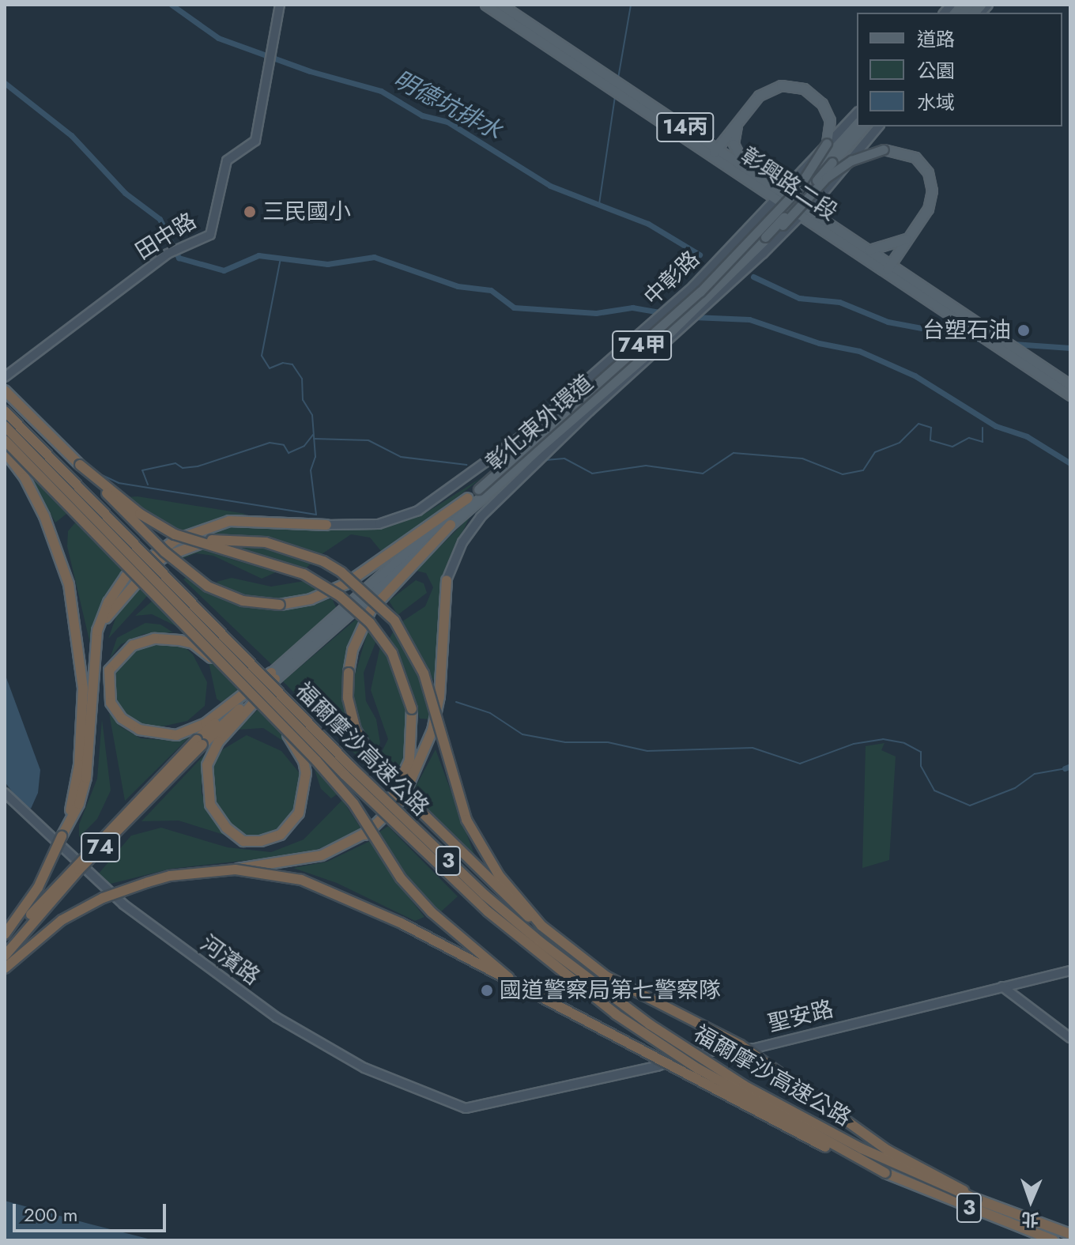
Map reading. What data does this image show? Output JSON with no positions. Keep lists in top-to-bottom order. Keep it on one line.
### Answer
{"streets":{"highway":["福爾摩沙高速公路","74","3"],"main road":["14丙","彰興路二段","74甲","彰化東外環道"],"street":["田中路","中彰路","河濱路","聖安路"]},"crossings":[["彰興路二段","中彰路"],["彰化東外環道","74"],["河濱路","聖安路"]],"water":["明德坑排水"],"places":["三民國小","台塑石油","國道警察局第七警察隊"],"legend":["道路","公園","水域"],"scale_bar":"200 m","north":"bottom"}
